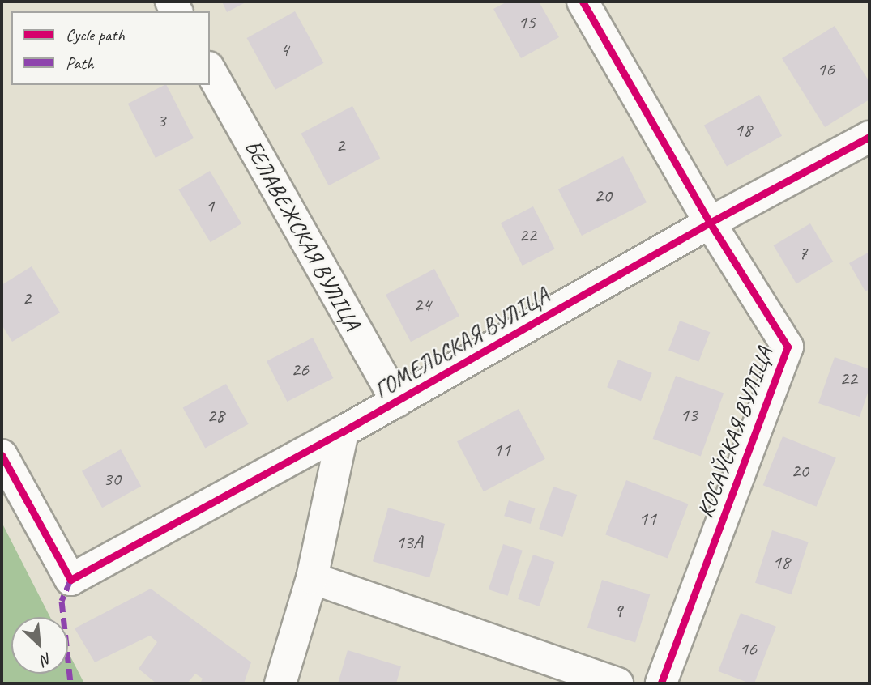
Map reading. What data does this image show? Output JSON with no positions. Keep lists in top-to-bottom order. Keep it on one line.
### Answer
{"streets":{"street":["БЕЛАВЕЖСКАЯ ВУЛІЦА","ГОМЕЛЬСКАЯ ВУЛІЦА","КОСАЎСКАЯ ВУЛІЦА"]},"crossings":[["БЕЛАВЕЖСКАЯ ВУЛІЦА","ГОМЕЛЬСКАЯ ВУЛІЦА"],["ГОМЕЛЬСКАЯ ВУЛІЦА","КОСАЎСКАЯ ВУЛІЦА"]],"house_numbers":["15","4","16","3","18","2","20","1","22","7","2","24","26","22","13","28","11","20","30","11","13А","18","9","16"],"legend":["Cycle path","Path"],"north":"bottom right"}
